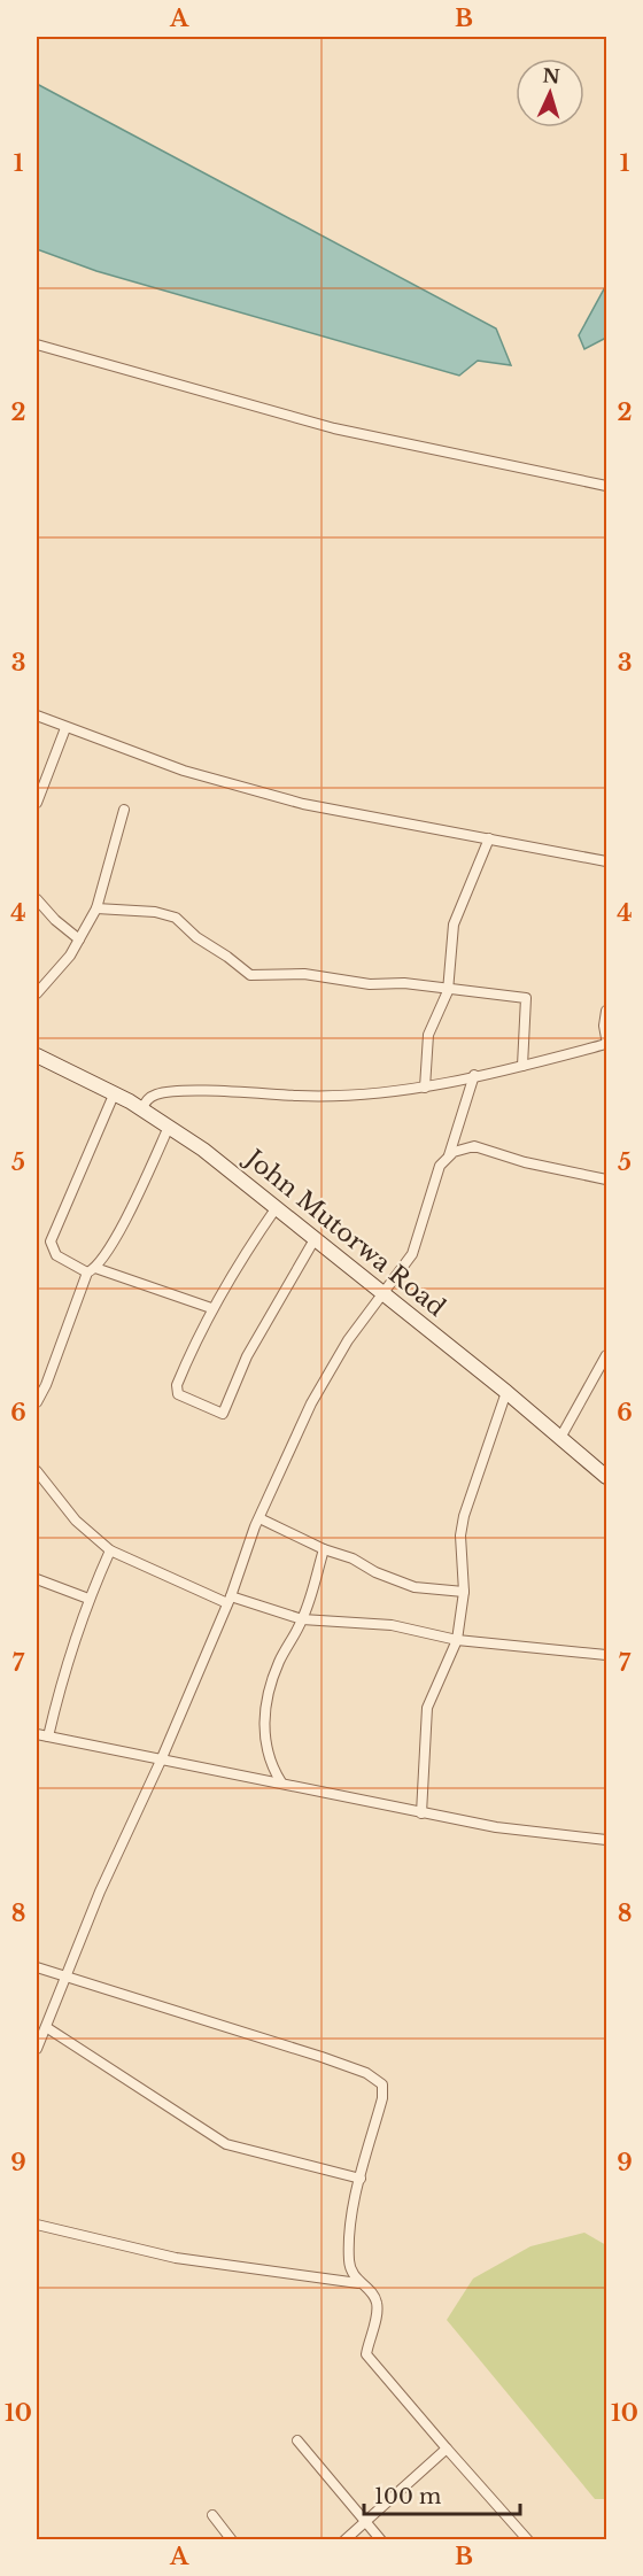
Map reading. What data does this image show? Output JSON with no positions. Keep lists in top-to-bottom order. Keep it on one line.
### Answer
{"streets":{"street":["John Mutorwa Road"]},"scale_bar":"100 m","north":"top","grid":{"columns":["A","B"],"rows":["1","2","3","4","5","6","7","8","9","10"]}}
